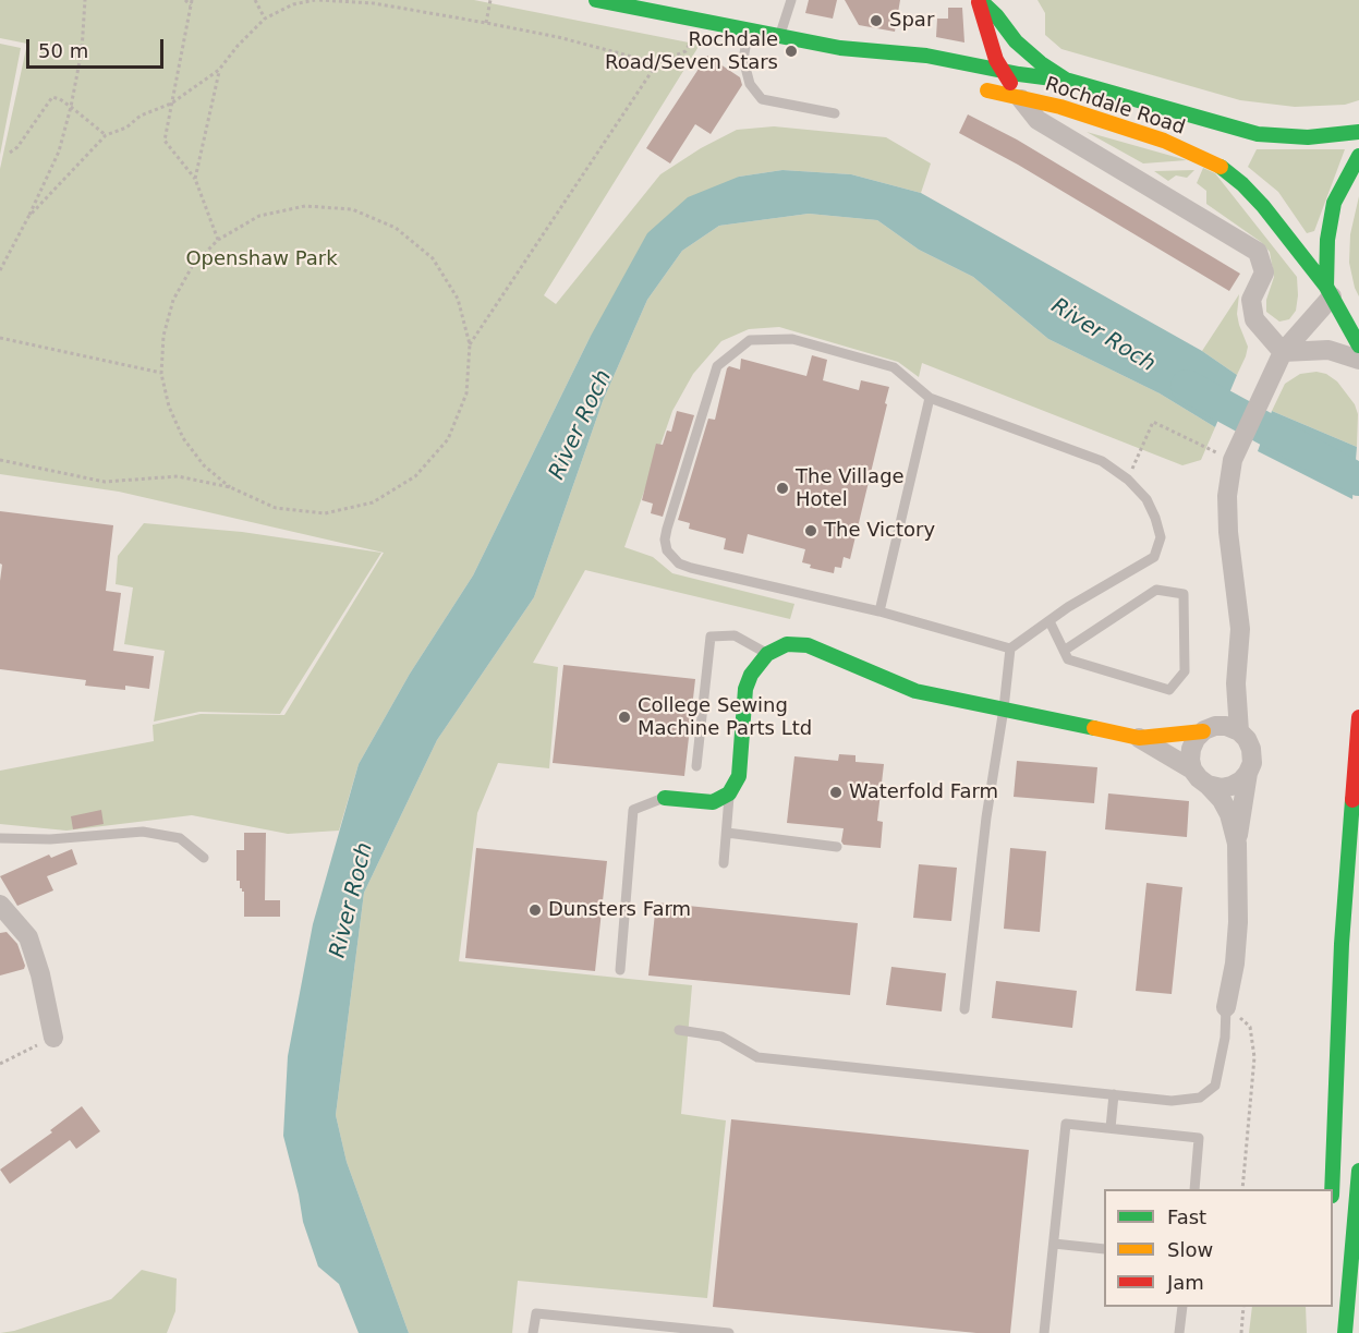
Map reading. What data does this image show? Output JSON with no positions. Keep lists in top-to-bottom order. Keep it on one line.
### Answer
{"streets":{"main road":["Rochdale Road"]},"water":["River Roch"],"parks":["Openshaw Park"],"places":["Spar","Rochdale Road/Seven Stars","The Village Hotel","The Victory","College Sewing Machine Parts Ltd","Waterfold Farm","Dunsters Farm"],"legend":["Fast","Slow","Jam"],"scale_bar":"50 m"}
